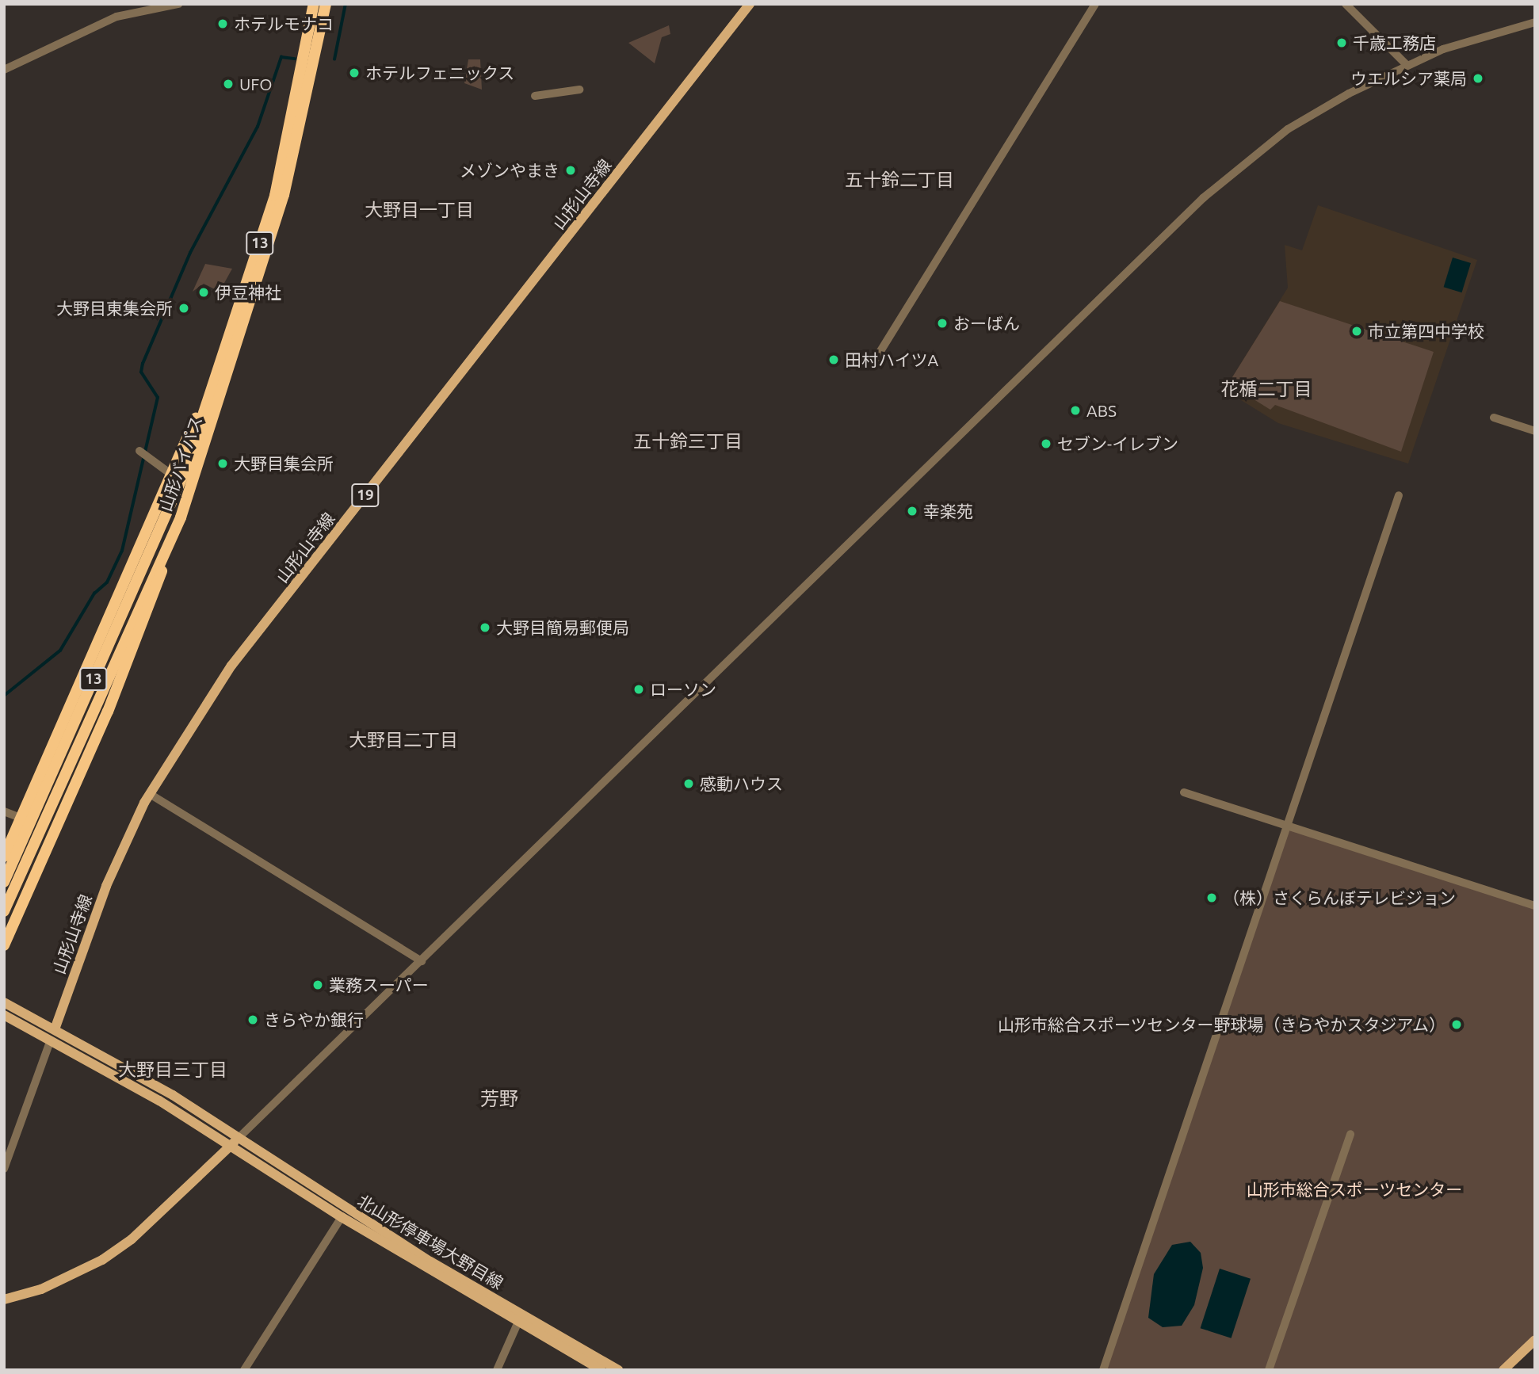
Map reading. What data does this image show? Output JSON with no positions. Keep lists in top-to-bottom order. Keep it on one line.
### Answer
{"streets":{"highway":["13","山形バイパス"],"main road":["山形山寺線","19","北山形停車場大野目線"]},"districts":["五十鈴二丁目","大野目一丁目","花楯二丁目","五十鈴三丁目","大野目二丁目","大野目三丁目","芳野"],"parks":["山形市総合スポーツセンター"],"places":["ホテルモナコ","千歳工務店","ホテルフェニックス","ウエルシア薬局","UFO","メゾンやまき","伊豆神社","大野目東集会所","おーばん","市立第四中学校","田村ハイツA","ABS","セブン-イレブン","大野目集会所","幸楽苑","大野目簡易郵便局","ローソン","感動ハウス","（株）さくらんぼテレビジョン","業務スーパー","きらやか銀行","山形市総合スポーツセンター野球場（きらやかスタジアム）"]}
